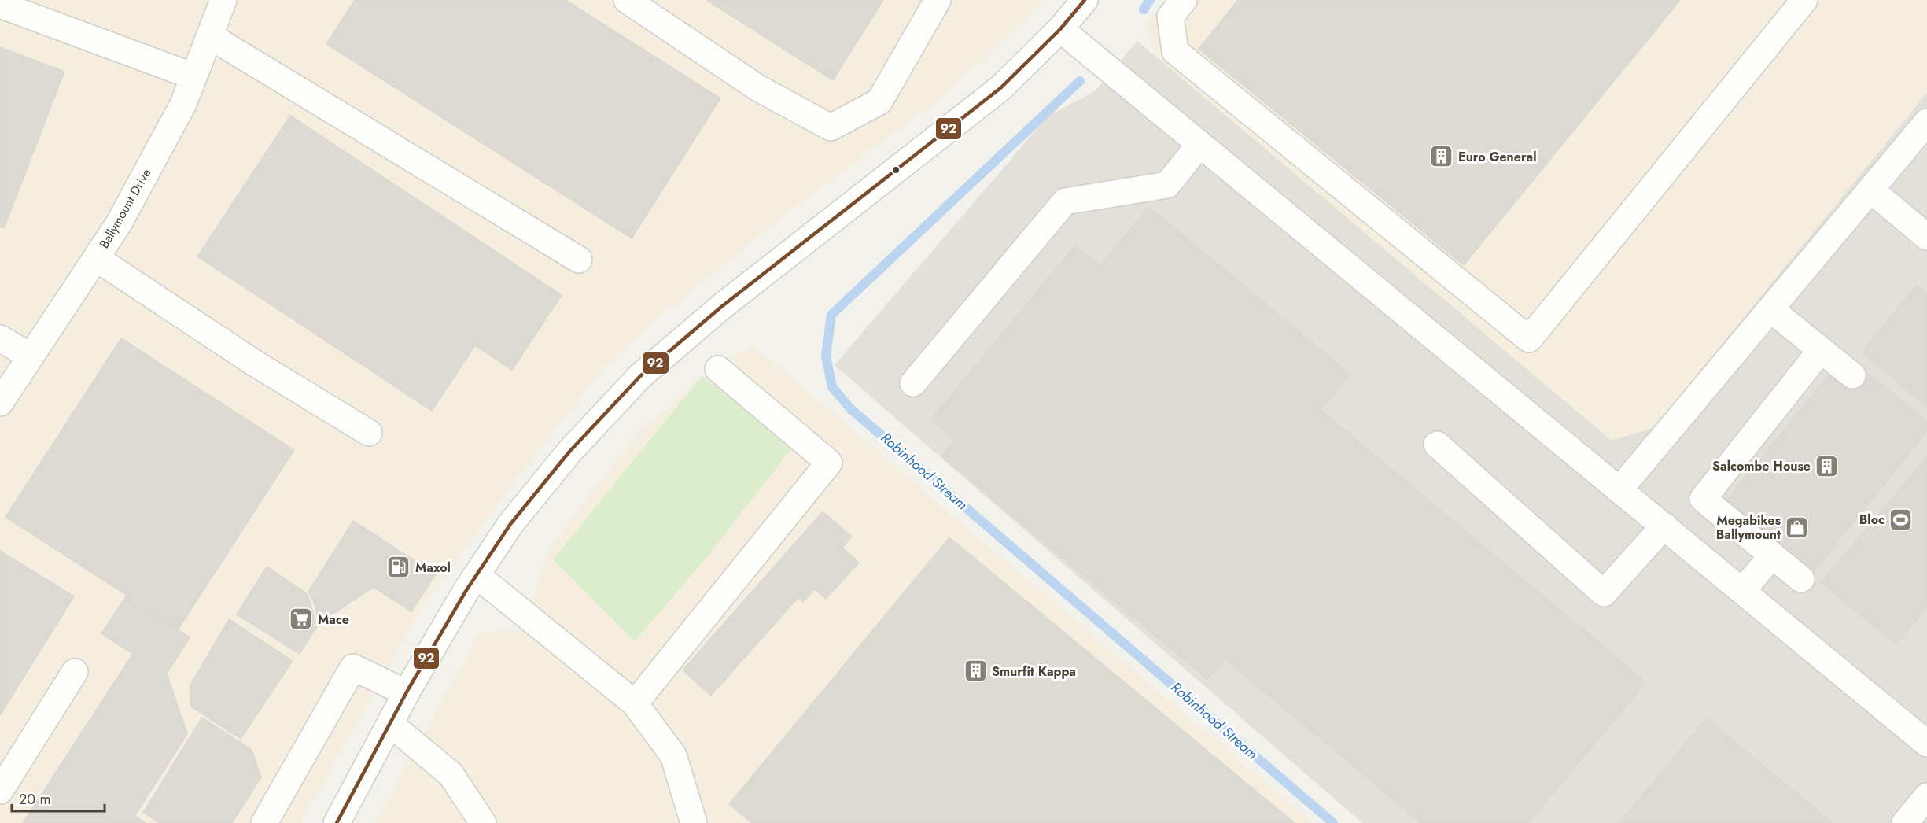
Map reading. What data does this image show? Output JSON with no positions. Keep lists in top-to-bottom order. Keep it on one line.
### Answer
{"streets":{"street":["Ballymount Drive"]},"water":["Robinhood Stream"],"places":{"building":["Euro General","Salcombe House","Smurfit Kappa"],"sports":["Bloc"],"shop":["Megabikes Ballymount"],"fuel station":["Maxol"],"supermarket":["Mace"]},"lines":["transit line 92"],"scale_bar":"20 m"}
